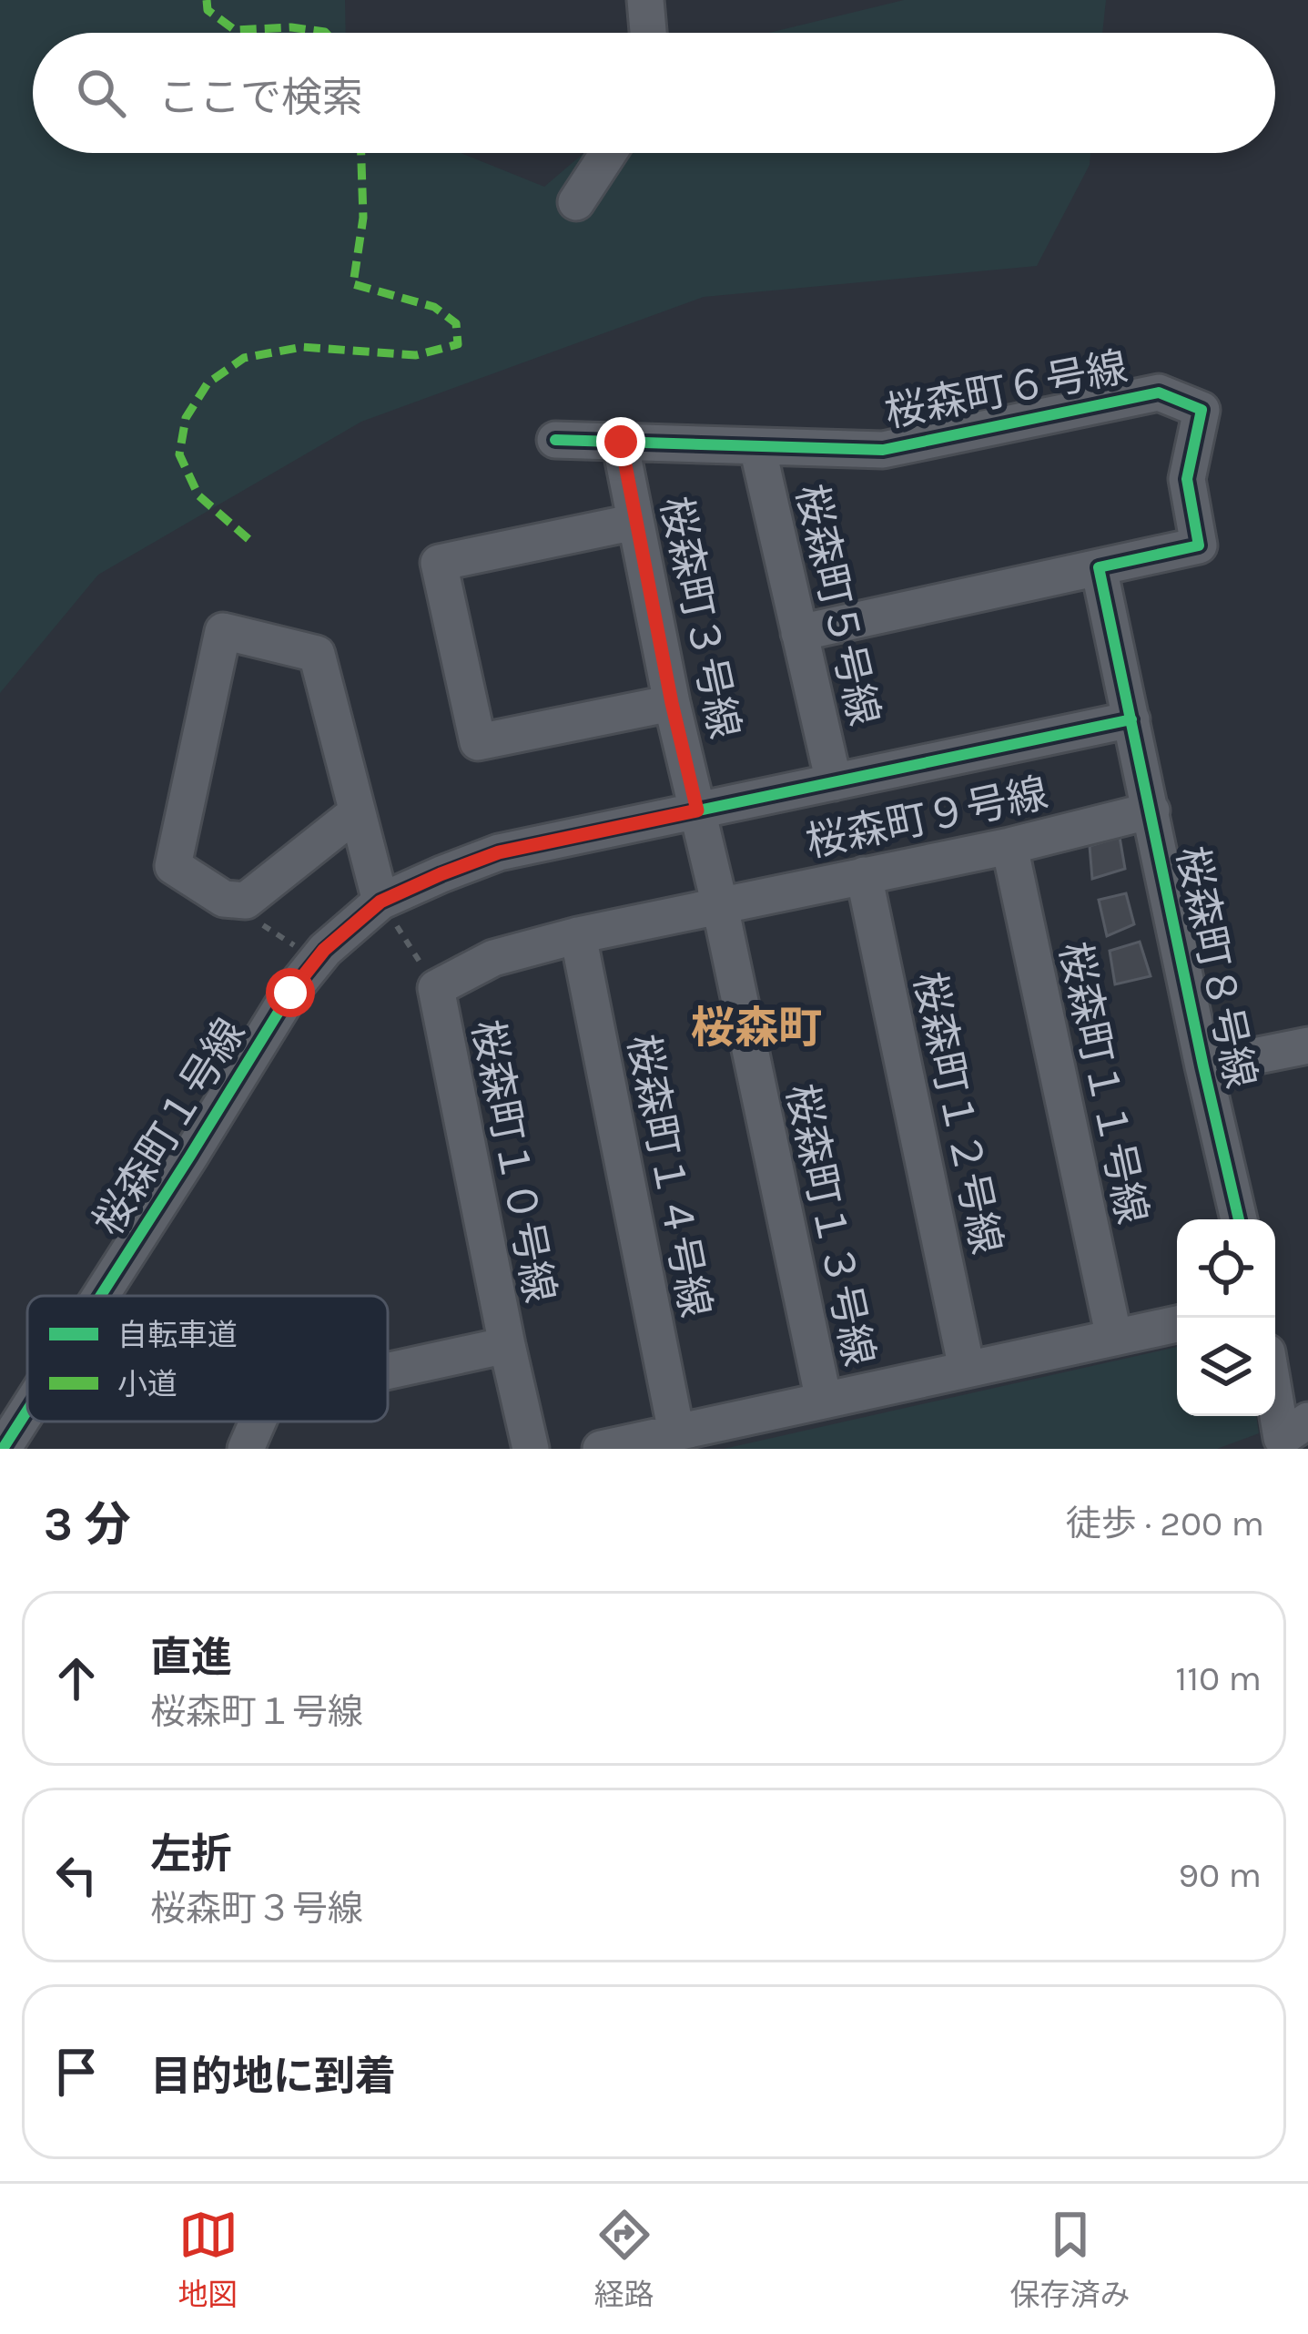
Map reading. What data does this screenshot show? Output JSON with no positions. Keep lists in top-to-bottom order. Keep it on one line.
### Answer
{"streets":{"street":["桜森町６号線","桜森町５号線","桜森町３号線","桜森町９号線","桜森町８号線","桜森町１１号線","桜森町１２号線","桜森町１号線","桜森町１０号線","桜森町１４号線","桜森町１３号線"]},"crossings":[["桜森町６号線","桜森町５号線"],["桜森町６号線","桜森町３号線"],["桜森町５号線","桜森町１号線"],["桜森町３号線","桜森町１号線"],["桜森町３号線","桜森町１３号線"],["桜森町９号線","桜森町８号線"],["桜森町９号線","桜森町１１号線"],["桜森町９号線","桜森町１２号線"],["桜森町９号線","桜森町１０号線"],["桜森町９号線","桜森町１３号線"],["桜森町８号線","桜森町１号線"],["桜森町１号線","桜森町１３号線"],["桜森町１０号線","桜森町１４号線"],["桜森町１０号線","桜森町１３号線"]],"districts":["桜森町"],"legend":["自転車道","小道"],"page":{"search":"ここで検索","heading":["3 分","徒歩 · 200 m"],"list":[["直進","桜森町１号線","110 m"],["左折","桜森町３号線","90 m"],"目的地に到着"],"nav":["地図","経路","保存済み"]}}
